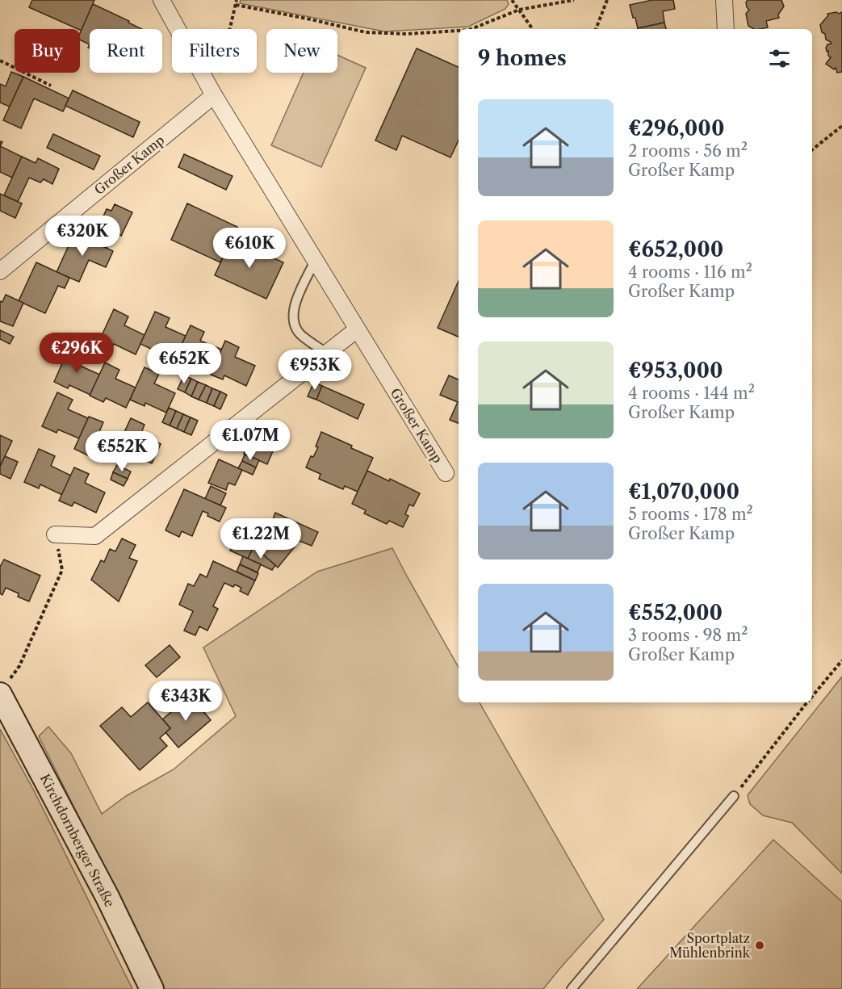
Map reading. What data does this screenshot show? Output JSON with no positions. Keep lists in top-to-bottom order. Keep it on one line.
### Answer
{"streets":{"street":["Großer Kamp","Kirchdornberger Straße"]},"places":["Sportplatz Mühlenbrink"],"page":{"chip":["Buy","Rent","Filters","New"],"heading":"9 homes","list":[{"name":"€296,000","note":"2 rooms · 56 m² · Großer Kamp"},{"name":"€652,000","note":"4 rooms · 116 m² · Großer Kamp"},{"name":"€953,000","note":"4 rooms · 144 m² · Großer Kamp"},{"name":"€1,070,000","note":"5 rooms · 178 m² · Großer Kamp"},{"name":"€552,000","note":"3 rooms · 98 m² · Großer Kamp"}],"price":["€320K","€610K","€296K","€652K","€953K","€1.07M","€552K","€1.22M","€343K"]}}
